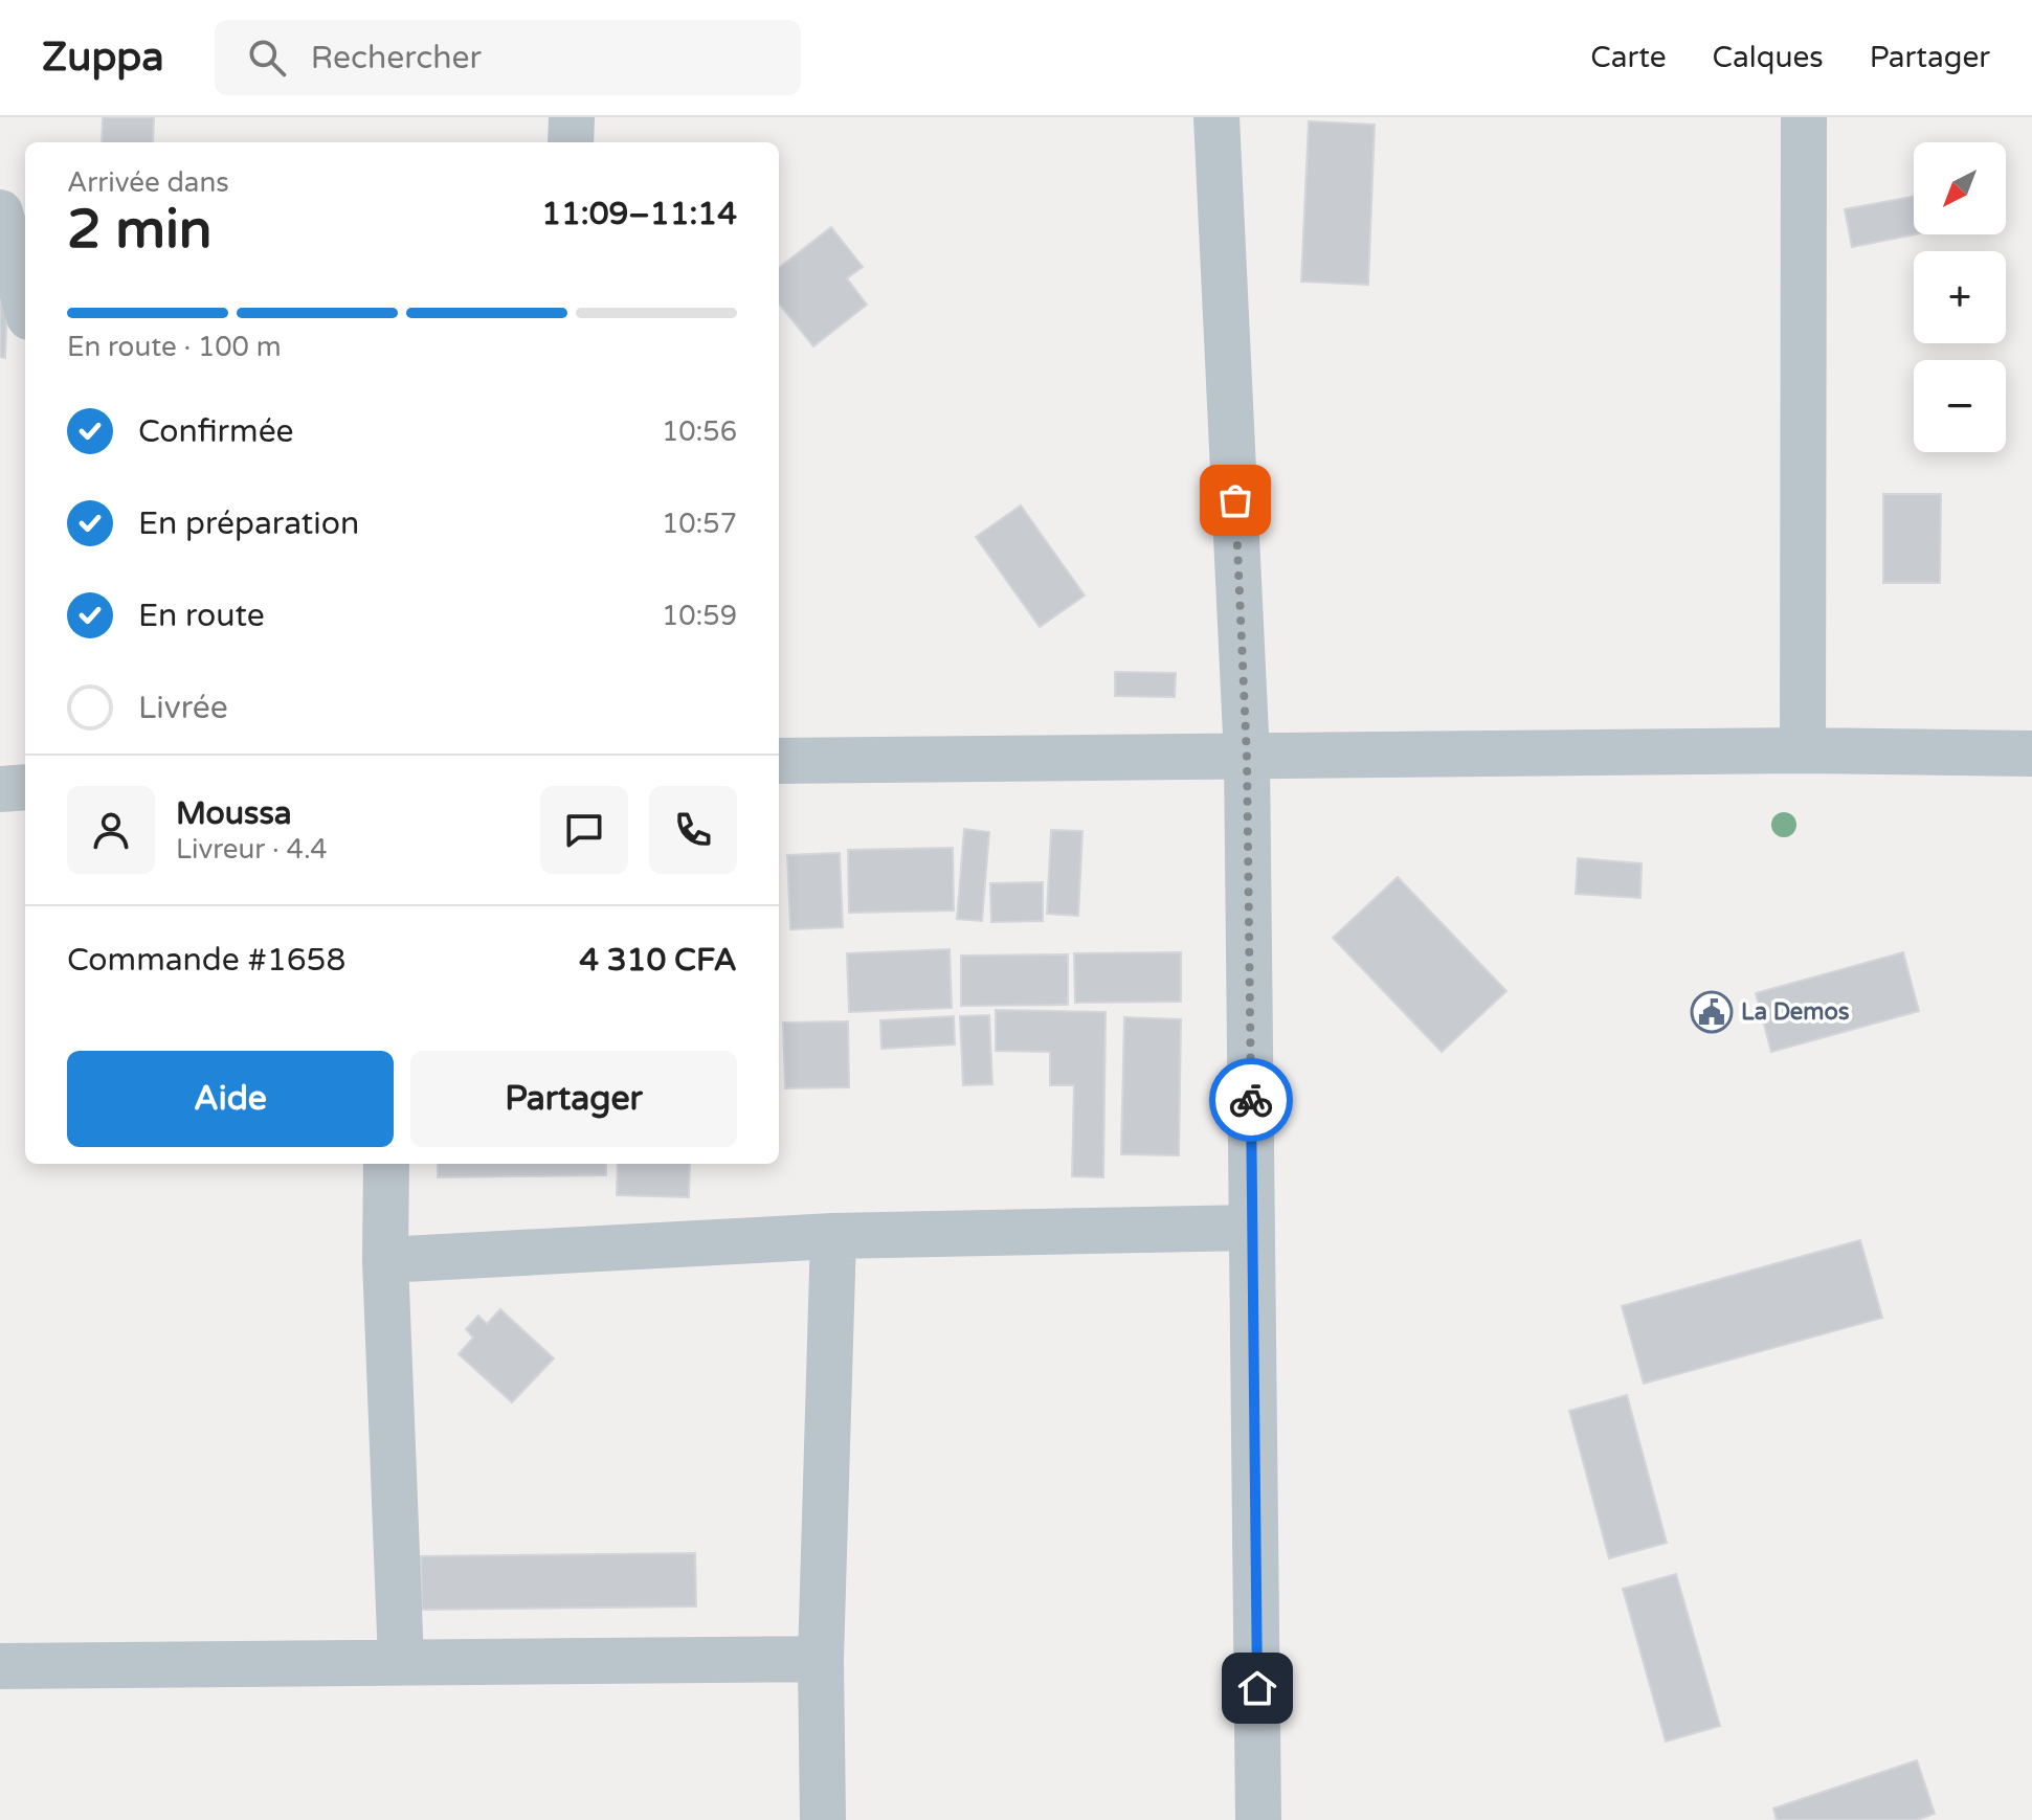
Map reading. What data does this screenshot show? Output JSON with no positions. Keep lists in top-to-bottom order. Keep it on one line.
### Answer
{"places":{"public building":["La Demos"]},"north":"bottom left","page":{"header":"Zuppa","search":"Rechercher","nav":["Carte","Calques","Partager"],"map_buttons":["+","−"],"heading":["2 min","Arrivée dans","11:09–11:14"],"panel":["Moussa","Livreur · 4.4","Commande #1658","4 310 CFA"],"bar":"En route · 100 m","list":[["Confirmée","10:56"],["En préparation","10:57"],["En route","10:59"],"Livrée"],"buttons":["Aide","Partager"]}}
